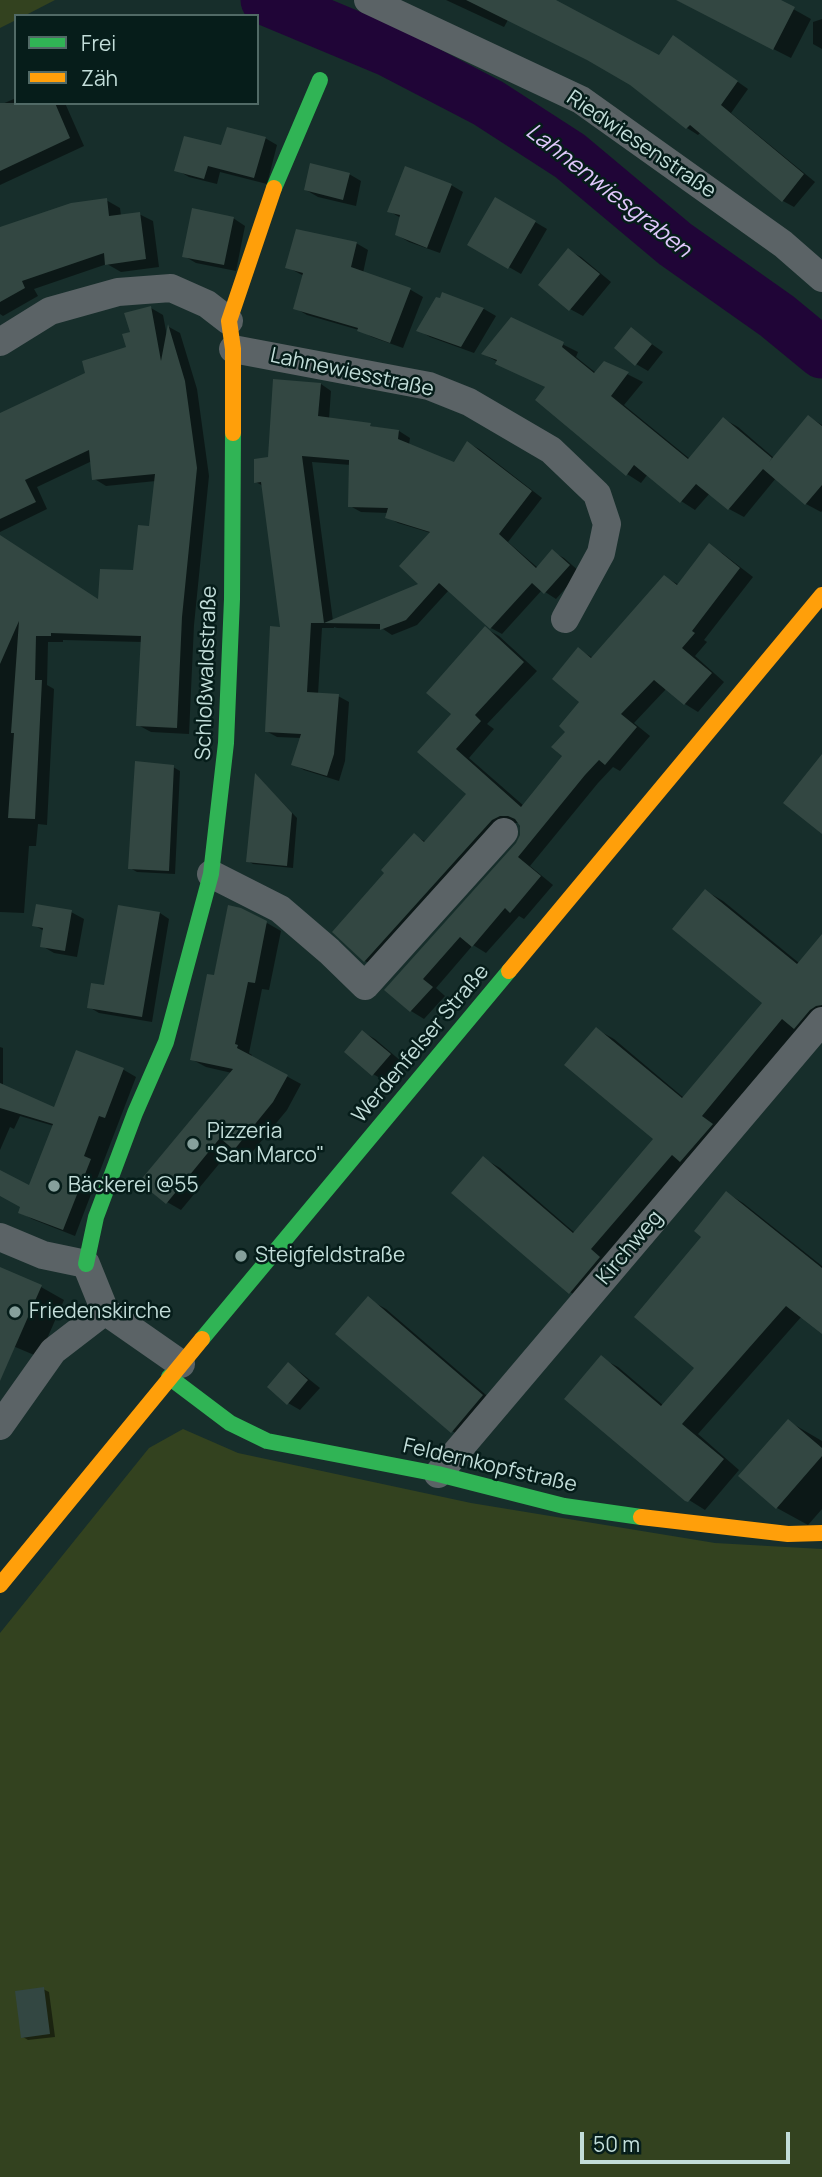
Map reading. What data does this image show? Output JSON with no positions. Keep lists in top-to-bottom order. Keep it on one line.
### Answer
{"streets":{"street":["Riedwiesenstraße","Lahnewiesstraße","Schloßwaldstraße","Werdenfelser Straße","Kirchweg","Feldernkopfstraße"]},"crossings":[["Lahnewiesstraße","Schloßwaldstraße"],["Werdenfelser Straße","Feldernkopfstraße"],["Kirchweg","Feldernkopfstraße"]],"water":["Lahnenwiesgraben"],"places":["Pizzeria \"San Marco\"","Bäckerei @55","Steigfeldstraße","Friedenskirche"],"legend":["Frei","Zäh"],"scale_bar":"50 m"}
